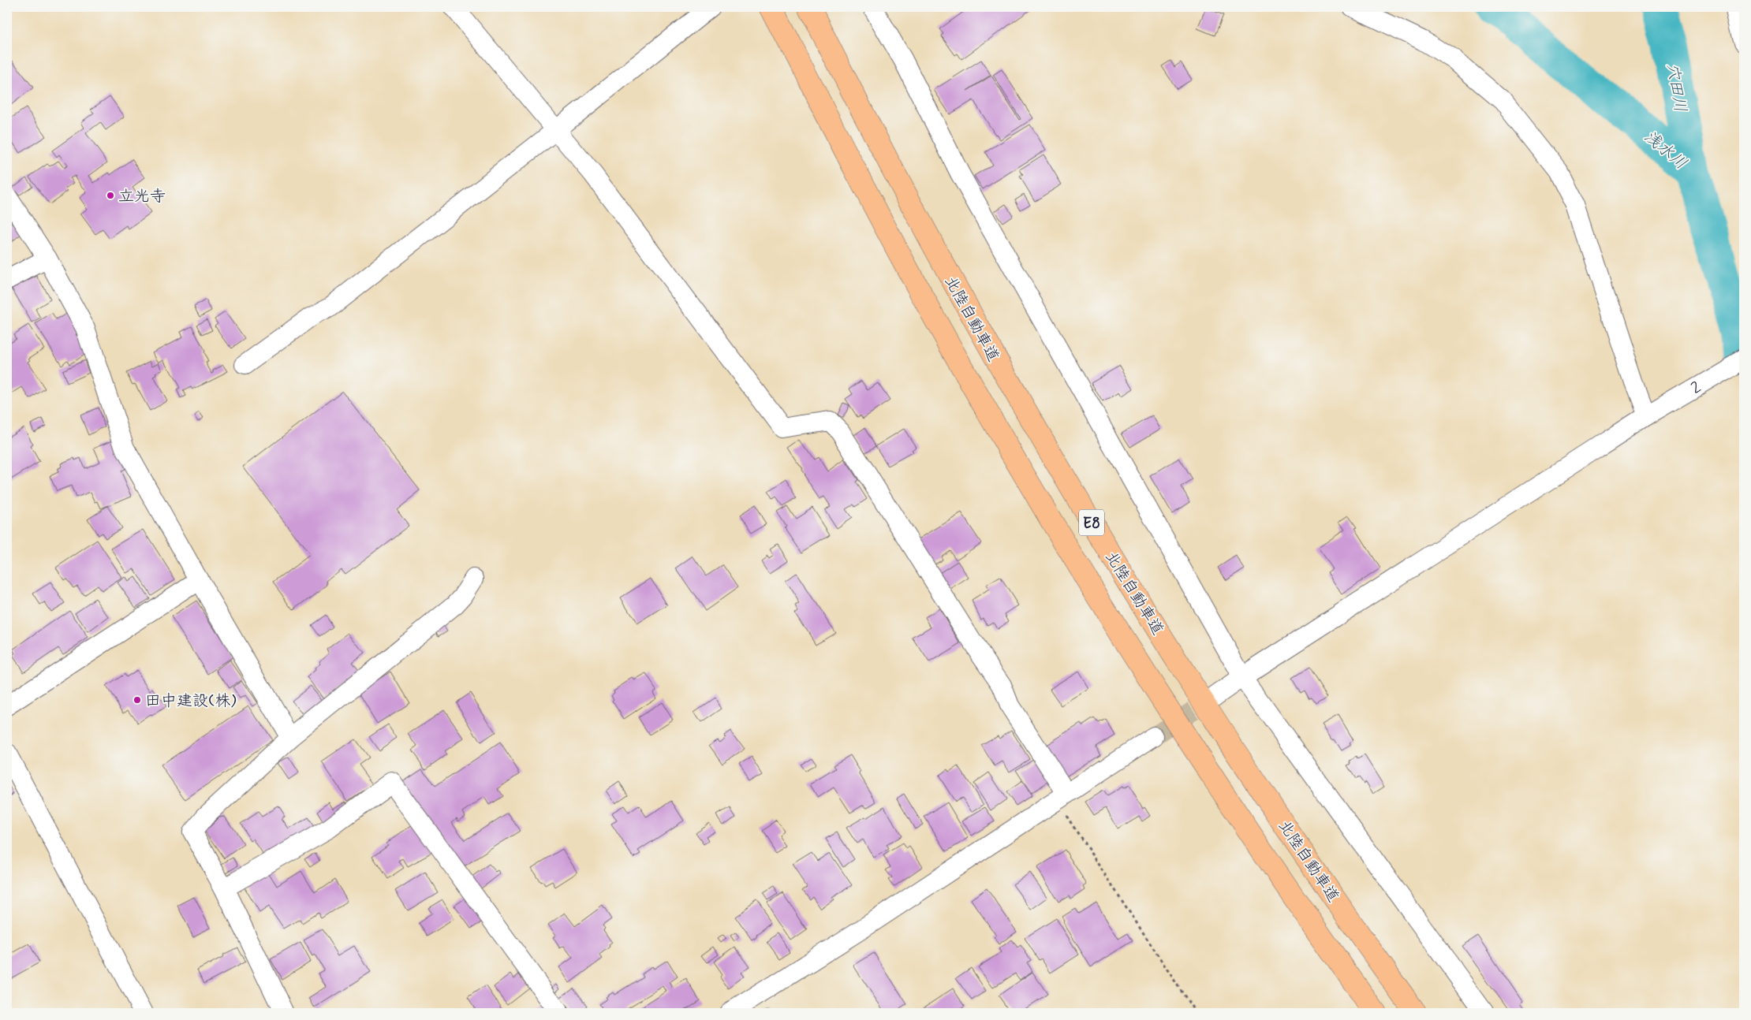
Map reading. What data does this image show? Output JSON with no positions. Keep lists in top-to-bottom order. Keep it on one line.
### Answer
{"streets":{"highway":["北陸自動車道","E8"],"street":["2"]},"water":["穴田川","浅水川"],"places":["立光寺","田中建設(株)"]}
